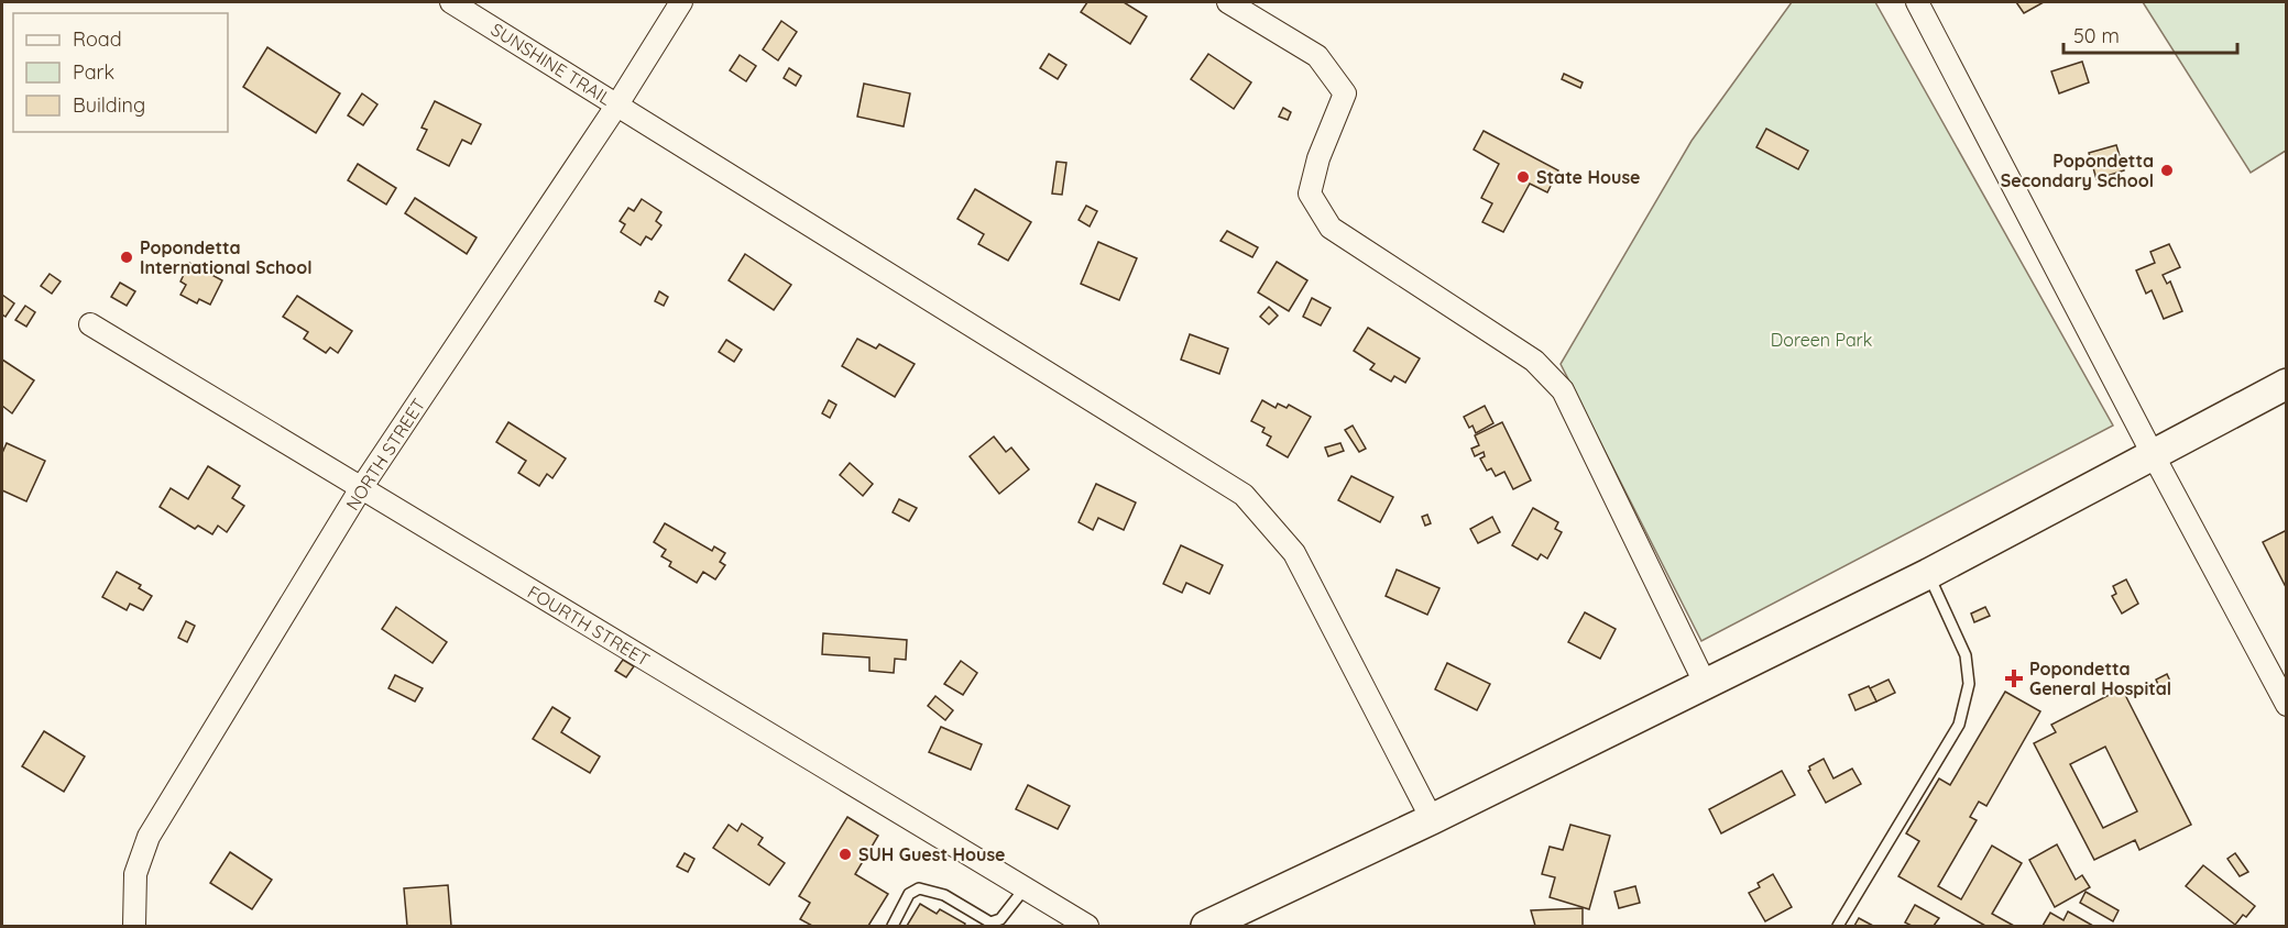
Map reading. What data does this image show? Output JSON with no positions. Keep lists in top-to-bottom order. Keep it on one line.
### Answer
{"streets":{"street":["SUNSHINE TRAIL","NORTH STREET","FOURTH STREET"]},"crossings":[["SUNSHINE TRAIL","NORTH STREET"],["NORTH STREET","FOURTH STREET"]],"parks":["Doreen Park"],"places":{"other":["Popondetta Secondary School","State House","Popondetta International School","SUH Guest House"],"health":["Popondetta General Hospital"]},"legend":["Road","Park","Building"],"scale_bar":"50 m"}
